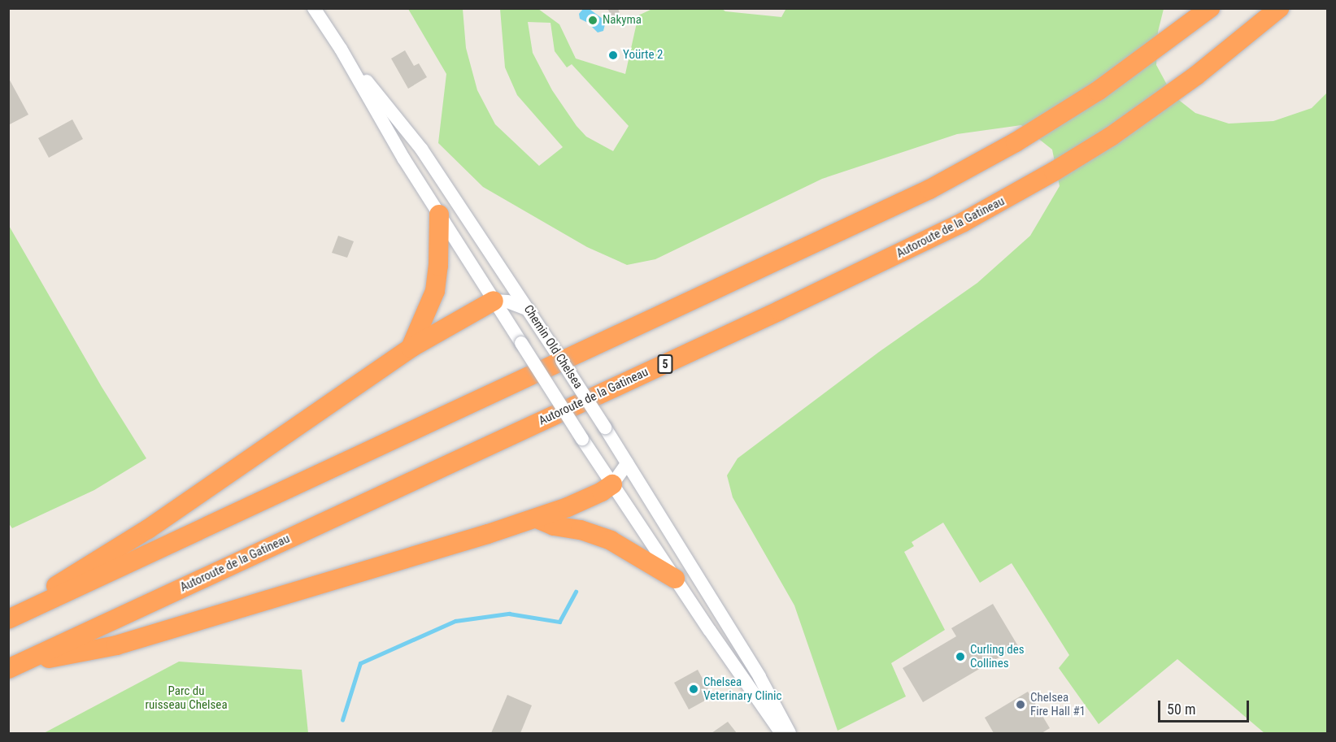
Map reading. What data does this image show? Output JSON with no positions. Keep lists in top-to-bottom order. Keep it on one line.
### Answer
{"streets":{"highway":["Autoroute de la Gatineau","5"],"street":["Chemin Old Chelsea"]},"parks":["Parc du ruisseau Chelsea"],"places":["Nakyma","Yoürte 2","Curling des Collines","Chelsea Veterinary Clinic","Chelsea Fire Hall #1"],"scale_bar":"50 m"}
